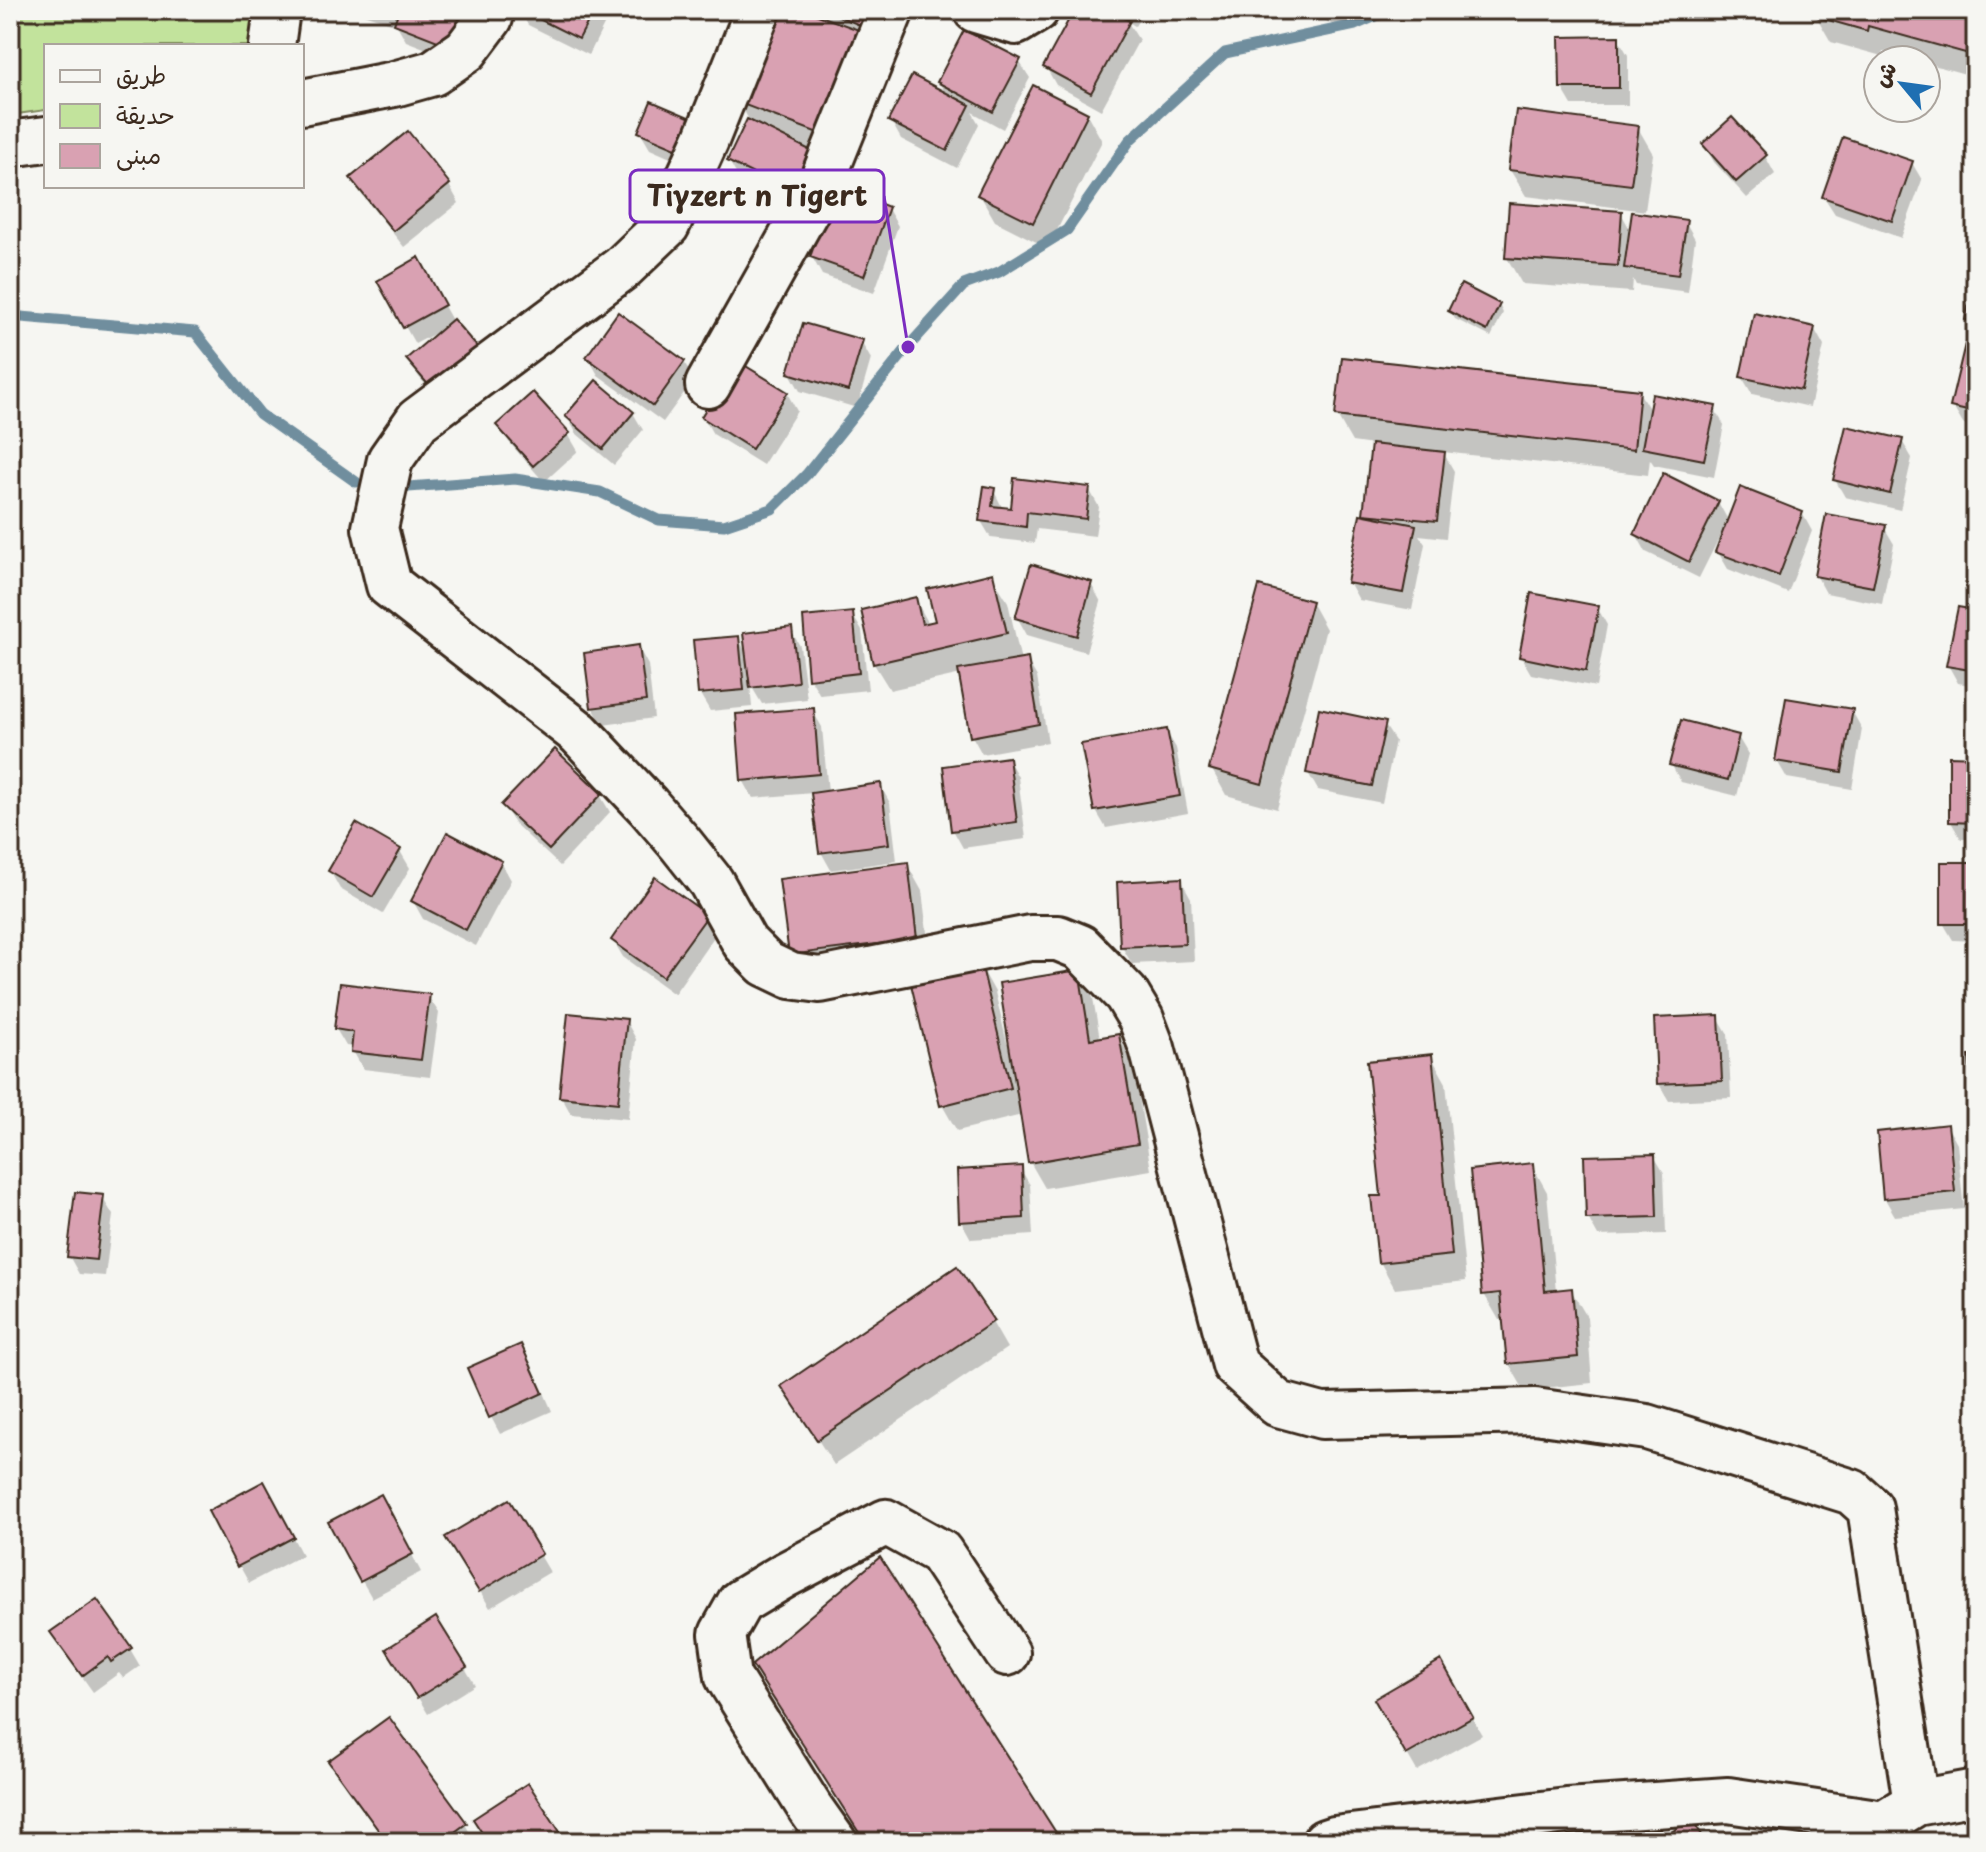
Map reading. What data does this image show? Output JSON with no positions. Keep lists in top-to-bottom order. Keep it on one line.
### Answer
{"places":["Tiɣzert n Tigert"],"legend":["طريق","حديقة","مبنى"],"north":"top left"}
